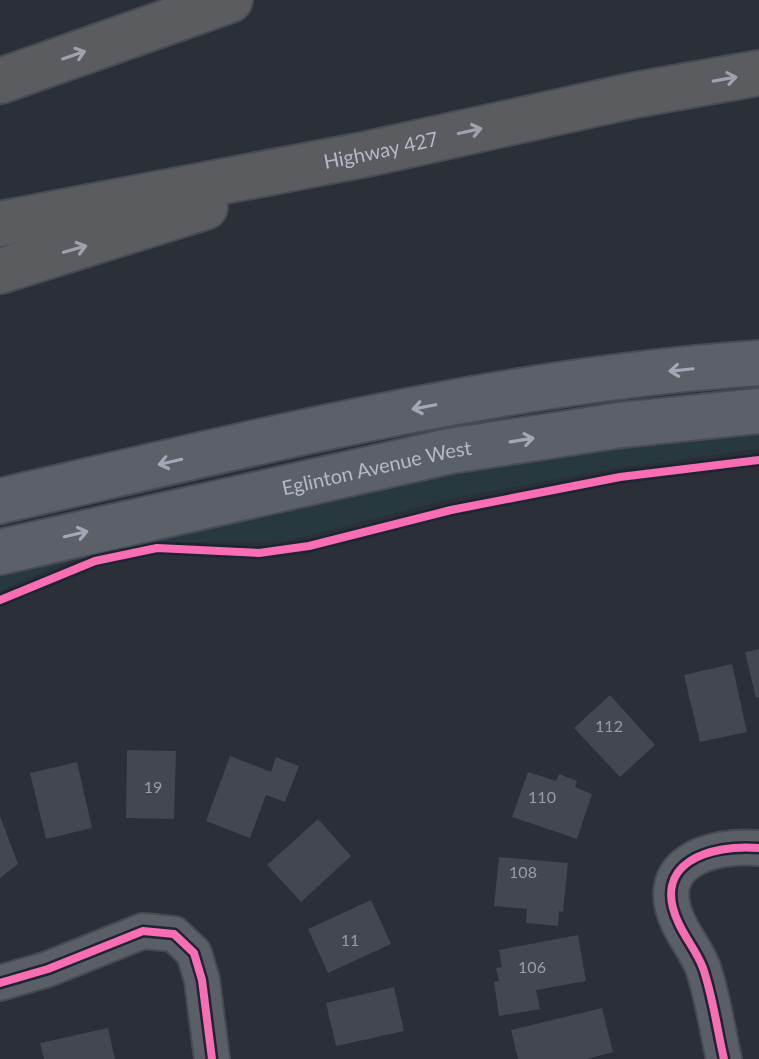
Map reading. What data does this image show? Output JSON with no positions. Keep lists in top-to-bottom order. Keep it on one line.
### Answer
{"streets":{"highway":["Highway 427"],"main road":["Eglinton Avenue West"]},"one_way":["Highway 427"],"house_numbers":["112","19","110","108","11","106"]}
